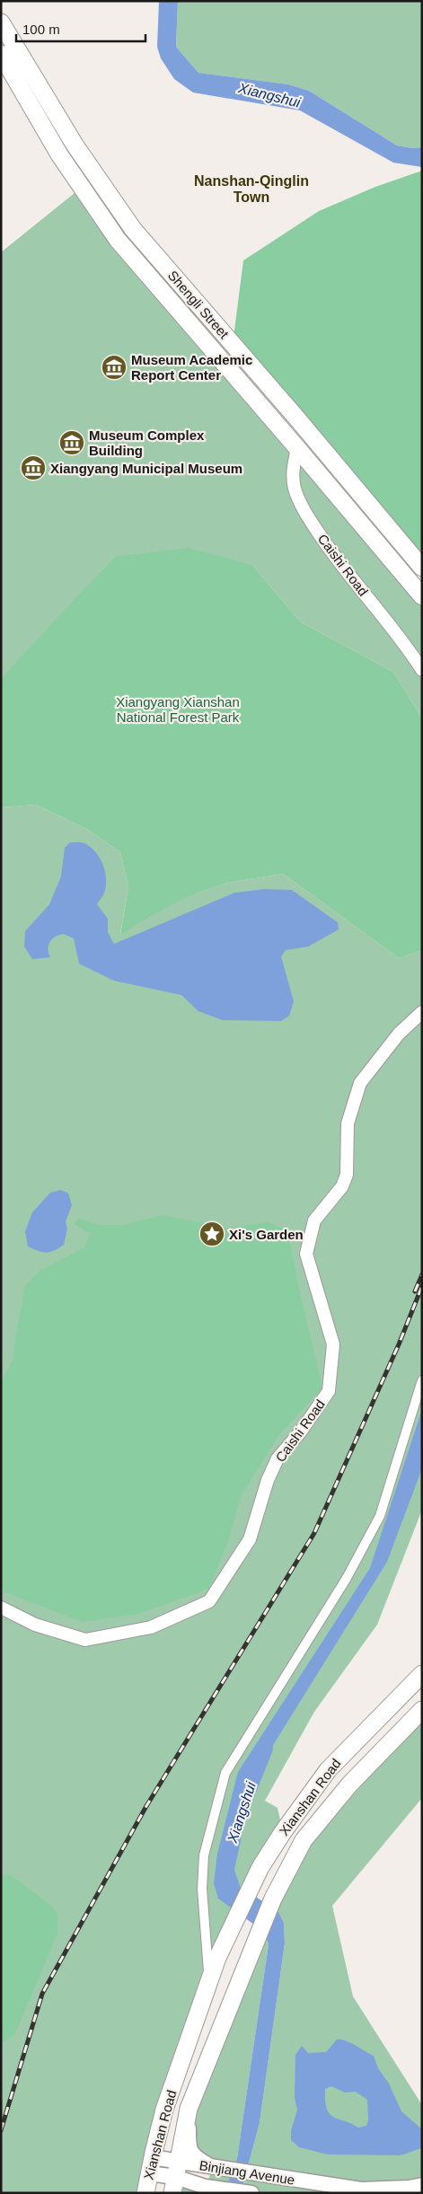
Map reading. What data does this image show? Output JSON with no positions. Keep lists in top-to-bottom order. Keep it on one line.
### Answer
{"streets":{"highway":["Shengli Street","Xianshan Road"],"main road":["Binjiang Avenue"],"street":["Caishi Road"]},"crossings":[["Shengli Street","Caishi Road"],["Xianshan Road","Binjiang Avenue"]],"districts":["Nanshan-Qinglin Town"],"water":["Xiangshui"],"parks":["Xiangyang Xianshan National Forest Park"],"places":{"museum":["Museum Academic Report Center","Museum Complex Building","Xiangyang Municipal Museum"],"place":["Xi's Garden"]},"scale_bar":"100 m"}
